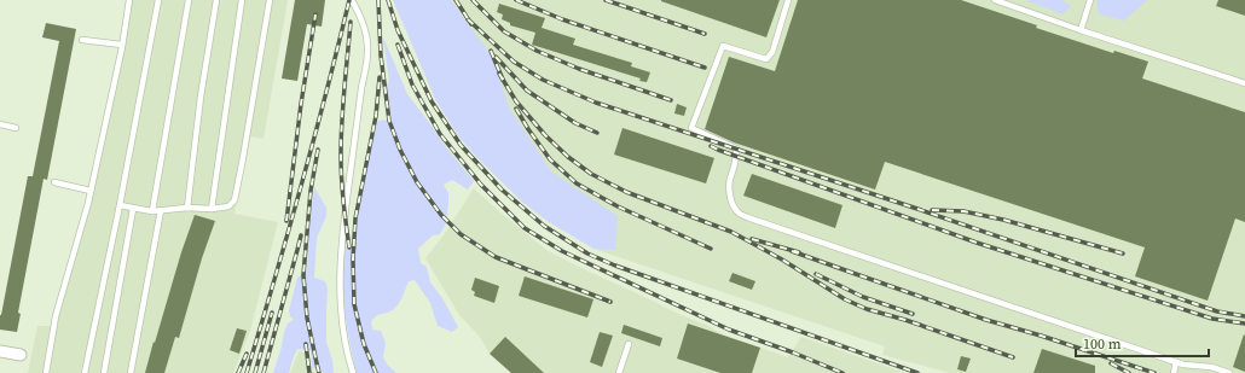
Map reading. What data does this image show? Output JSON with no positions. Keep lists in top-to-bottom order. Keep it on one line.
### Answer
{"scale_bar":"100 m"}
